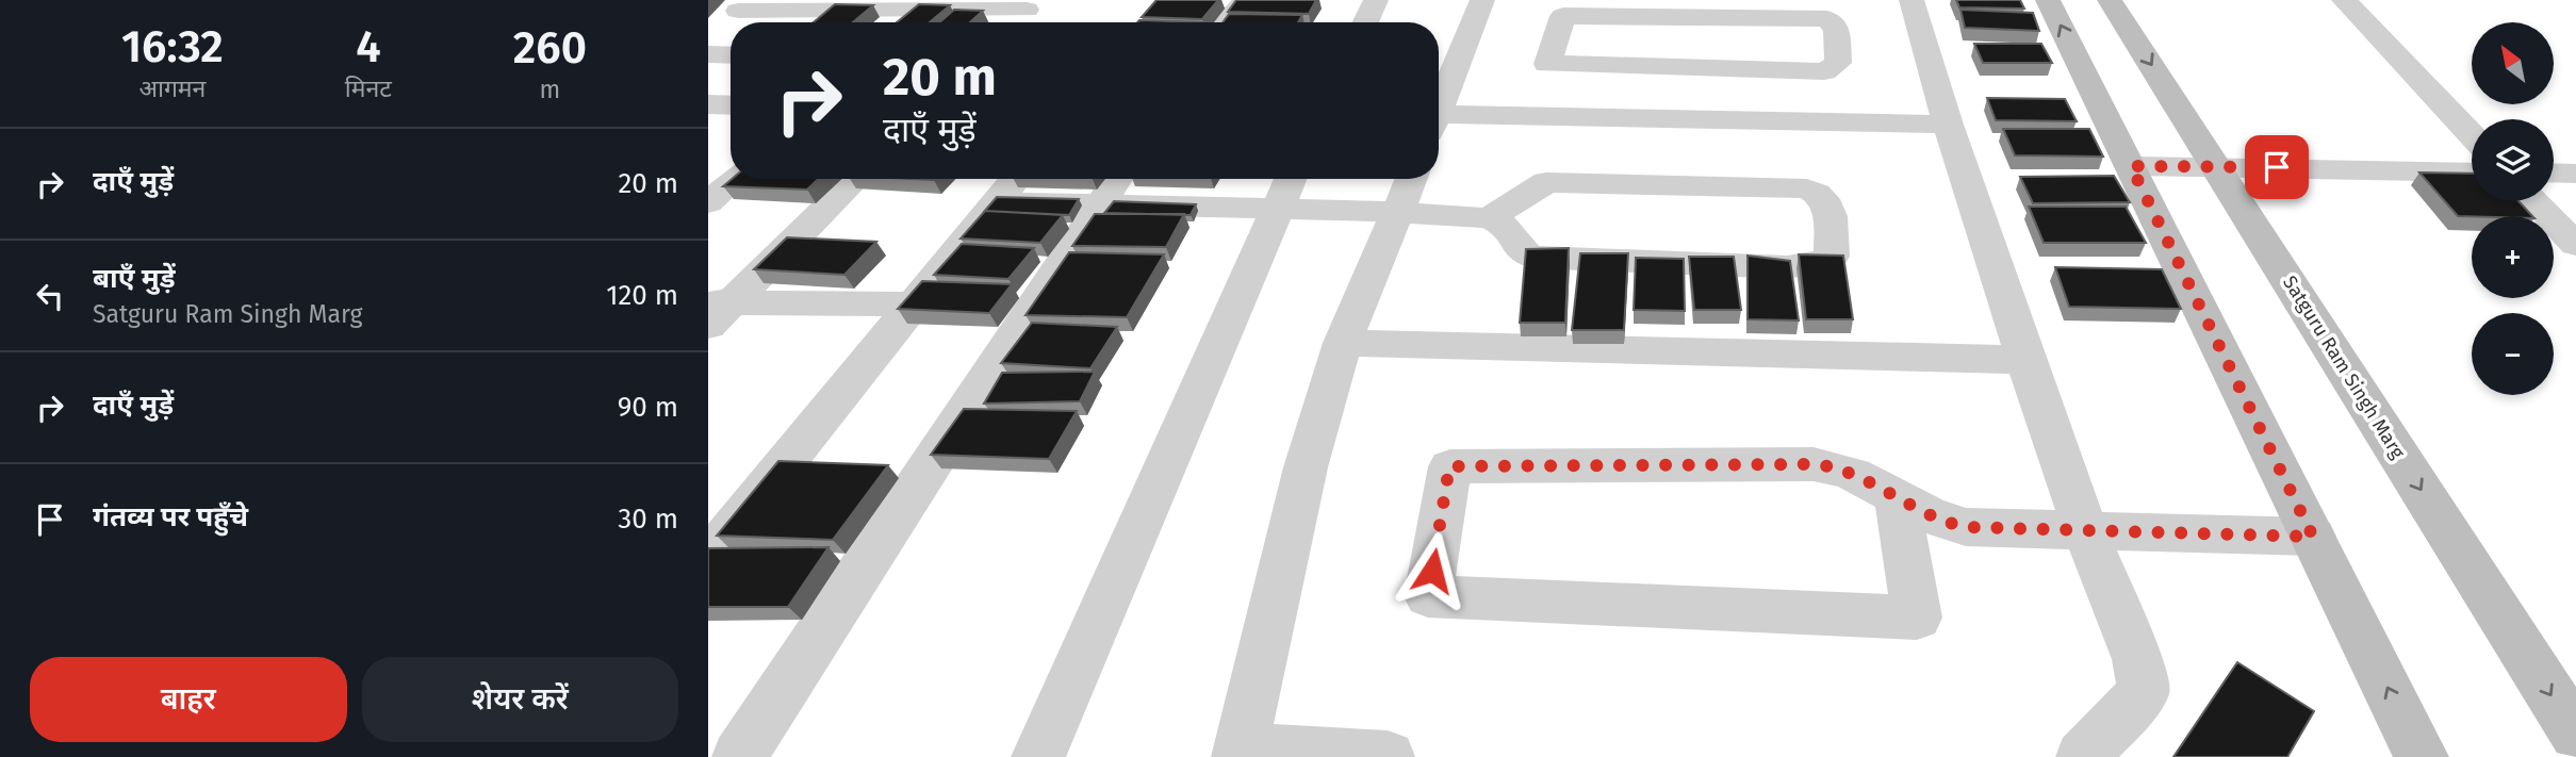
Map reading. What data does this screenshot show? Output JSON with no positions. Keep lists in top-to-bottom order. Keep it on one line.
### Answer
{"streets":{"main road":["Satguru Ram Singh Marg"]},"north":"top left","page":{"eta":["16:32","आगमन","4","मिनट","260","m"],"map_buttons":["+","−"],"turn":["20 m","दाएँ मुड़ें"],"list":[{"name":"दाएँ मुड़ें","value":"20 m"},{"name":"बाएँ मुड़ें","note":"Satguru Ram Singh Marg","value":"120 m"},{"name":"दाएँ मुड़ें","value":"90 m"},{"name":"गंतव्य पर पहुँचे","value":"30 m"}],"buttons":["बाहर","शेयर करें"]}}
